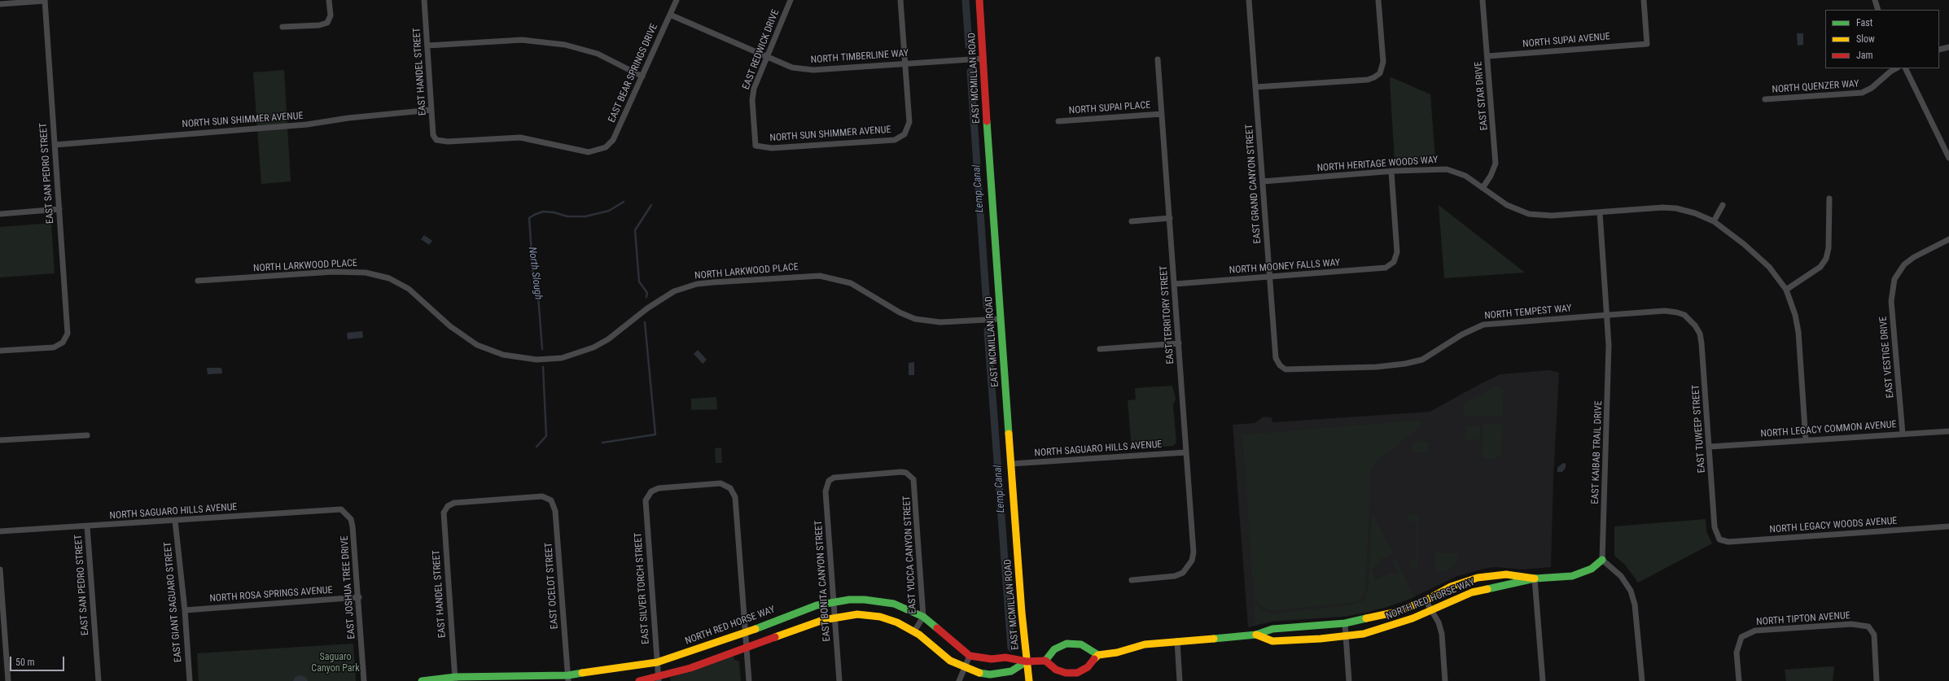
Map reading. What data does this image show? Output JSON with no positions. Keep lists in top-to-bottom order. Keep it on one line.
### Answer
{"streets":{"street":["NORTH SUPAI AVENUE","EAST REDWICK DRIVE","NORTH TIMBERLINE WAY","EAST HANDEL STREET","EAST BEAR SPRINGS DRIVE","EAST MCMILLAN ROAD","NORTH QUENZER WAY","EAST STAR DRIVE","NORTH SUPAI PLACE","NORTH SUN SHIMMER AVENUE","NORTH HERITAGE WOODS WAY","EAST SAN PEDRO STREET","EAST GRAND CANYON STREET","NORTH LARKWOOD PLACE","NORTH MOONEY FALLS WAY","NORTH TEMPEST WAY","EAST TERRITORY STREET","EAST VESTIGE DRIVE","EAST TUWEEP STREET","NORTH LEGACY COMMON AVENUE","NORTH SAGUARO HILLS AVENUE","EAST KAIBAB TRAIL DRIVE","NORTH LEGACY WOODS AVENUE","EAST YUCCA CANYON STREET","EAST BONITA CANYON STREET","EAST OCELOT STREET","EAST JOSHUA TREE DRIVE","EAST SILVER TORCH STREET","NORTH ROSA SPRINGS AVENUE","NORTH RED HORSE WAY","EAST GIANT SAGUARO STREET","NORTH TIPTON AVENUE"]},"crossings":[["NORTH SUPAI AVENUE","EAST STAR DRIVE"],["EAST REDWICK DRIVE","NORTH TIMBERLINE WAY"],["EAST REDWICK DRIVE","NORTH SUN SHIMMER AVENUE"],["NORTH TIMBERLINE WAY","EAST BEAR SPRINGS DRIVE"],["NORTH TIMBERLINE WAY","EAST MCMILLAN ROAD"],["NORTH TIMBERLINE WAY","NORTH SUN SHIMMER AVENUE"],["EAST HANDEL STREET","EAST BEAR SPRINGS DRIVE"],["EAST HANDEL STREET","NORTH SUN SHIMMER AVENUE"],["EAST HANDEL STREET","EAST OCELOT STREET"],["EAST HANDEL STREET","NORTH RED HORSE WAY"],["EAST MCMILLAN ROAD","NORTH LARKWOOD PLACE"],["EAST MCMILLAN ROAD","NORTH SAGUARO HILLS AVENUE"],["EAST STAR DRIVE","NORTH HERITAGE WOODS WAY"],["NORTH SUPAI PLACE","EAST TERRITORY STREET"],["NORTH SUN SHIMMER AVENUE","EAST SAN PEDRO STREET"],["NORTH HERITAGE WOODS WAY","EAST GRAND CANYON STREET"],["NORTH HERITAGE WOODS WAY","NORTH MOONEY FALLS WAY"],["NORTH HERITAGE WOODS WAY","NORTH LEGACY COMMON AVENUE"],["NORTH HERITAGE WOODS WAY","EAST KAIBAB TRAIL DRIVE"],["EAST SAN PEDRO STREET","NORTH SAGUARO HILLS AVENUE"],["EAST GRAND CANYON STREET","NORTH MOONEY FALLS WAY"],["EAST GRAND CANYON STREET","NORTH TEMPEST WAY"],["NORTH MOONEY FALLS WAY","EAST TERRITORY STREET"],["NORTH TEMPEST WAY","EAST TUWEEP STREET"],["NORTH TEMPEST WAY","EAST KAIBAB TRAIL DRIVE"],["EAST TERRITORY STREET","NORTH SAGUARO HILLS AVENUE"],["EAST VESTIGE DRIVE","NORTH LEGACY COMMON AVENUE"],["EAST TUWEEP STREET","NORTH LEGACY COMMON AVENUE"],["EAST TUWEEP STREET","NORTH LEGACY WOODS AVENUE"],["NORTH SAGUARO HILLS AVENUE","EAST JOSHUA TREE DRIVE"],["NORTH SAGUARO HILLS AVENUE","EAST GIANT SAGUARO STREET"],["EAST KAIBAB TRAIL DRIVE","NORTH RED HORSE WAY"],["EAST YUCCA CANYON STREET","EAST BONITA CANYON STREET"],["EAST YUCCA CANYON STREET","NORTH RED HORSE WAY"],["EAST BONITA CANYON STREET","NORTH RED HORSE WAY"],["EAST OCELOT STREET","NORTH RED HORSE WAY"],["EAST JOSHUA TREE DRIVE","NORTH ROSA SPRINGS AVENUE"],["EAST SILVER TORCH STREET","NORTH RED HORSE WAY"],["NORTH ROSA SPRINGS AVENUE","EAST GIANT SAGUARO STREET"]],"water":["Lemp Canal","North Slough"],"parks":["Saguaro Canyon Park"],"legend":["Fast","Slow","Jam"],"scale_bar":"50 m"}
